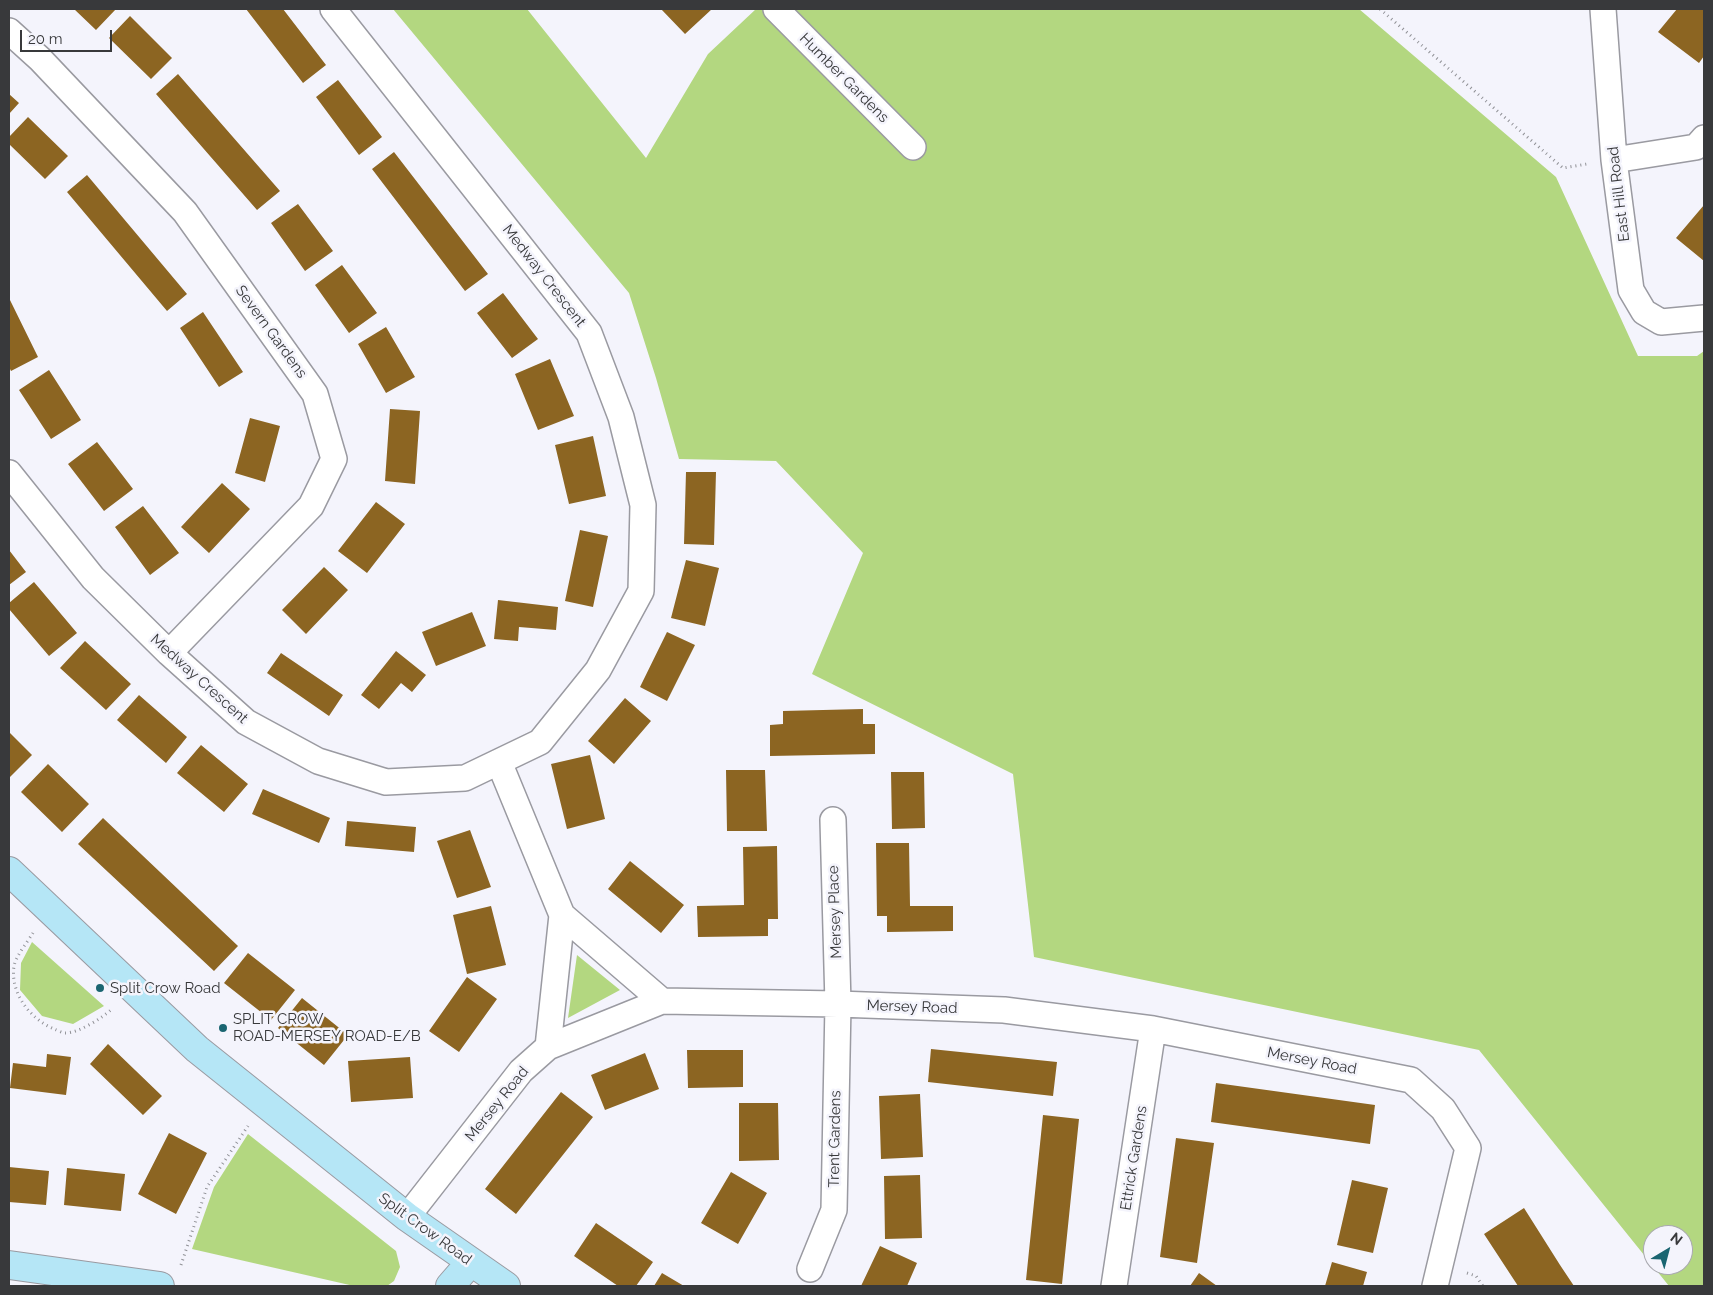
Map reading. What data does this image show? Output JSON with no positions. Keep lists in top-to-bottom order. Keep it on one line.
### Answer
{"streets":{"street":["Humber Gardens","East Hill Road","Medway Crescent","Severn Gardens","Mersey Place","Mersey Road","Trent Gardens","Ettrick Gardens","Split Crow Road"]},"crossings":[["Medway Crescent","Severn Gardens"],["Mersey Place","Mersey Road"],["Mersey Place","Trent Gardens"],["Mersey Road","Trent Gardens"],["Mersey Road","Ettrick Gardens"],["Mersey Road","Split Crow Road"]],"places":["Split Crow Road","SPLIT CROW ROAD-MERSEY ROAD-E/B"],"scale_bar":"20 m","north":"top right"}
